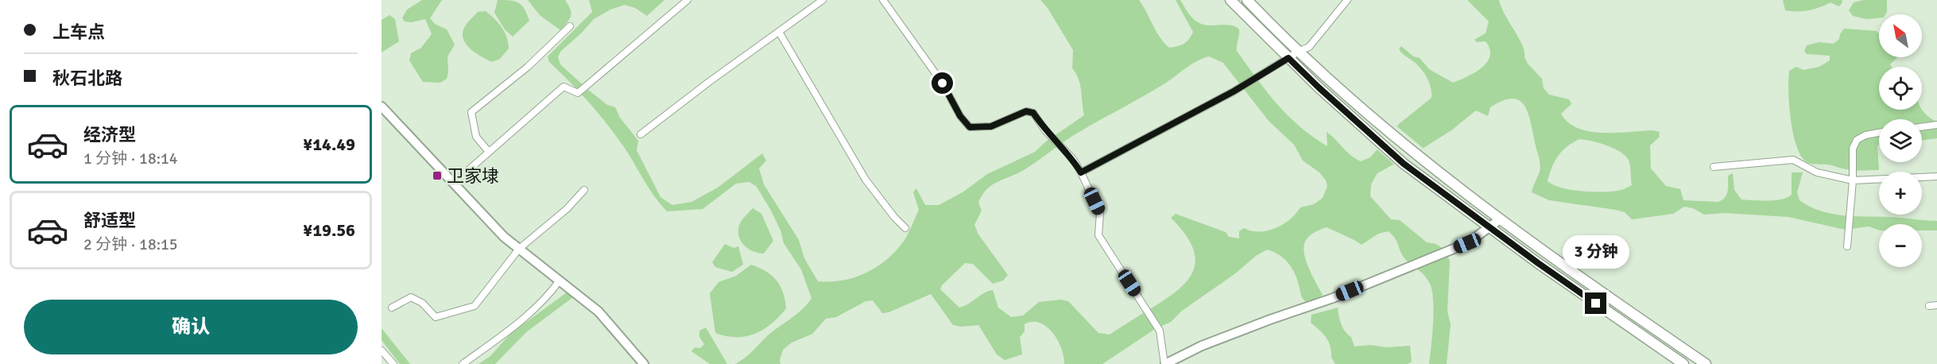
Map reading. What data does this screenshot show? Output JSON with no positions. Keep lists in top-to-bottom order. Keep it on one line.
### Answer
{"places":{"transit":["卫家埭"]},"north":"top left","page":{"banner":["上车点","秋石北路"],"map_buttons":["+","−"],"list":[{"name":"经济型","note":"1 分钟 · 18:14","value":"¥14.49"},{"name":"舒适型","note":"2 分钟 · 18:15","value":"¥19.56"}],"bubble":"3 分钟","buttons":"确认"}}
